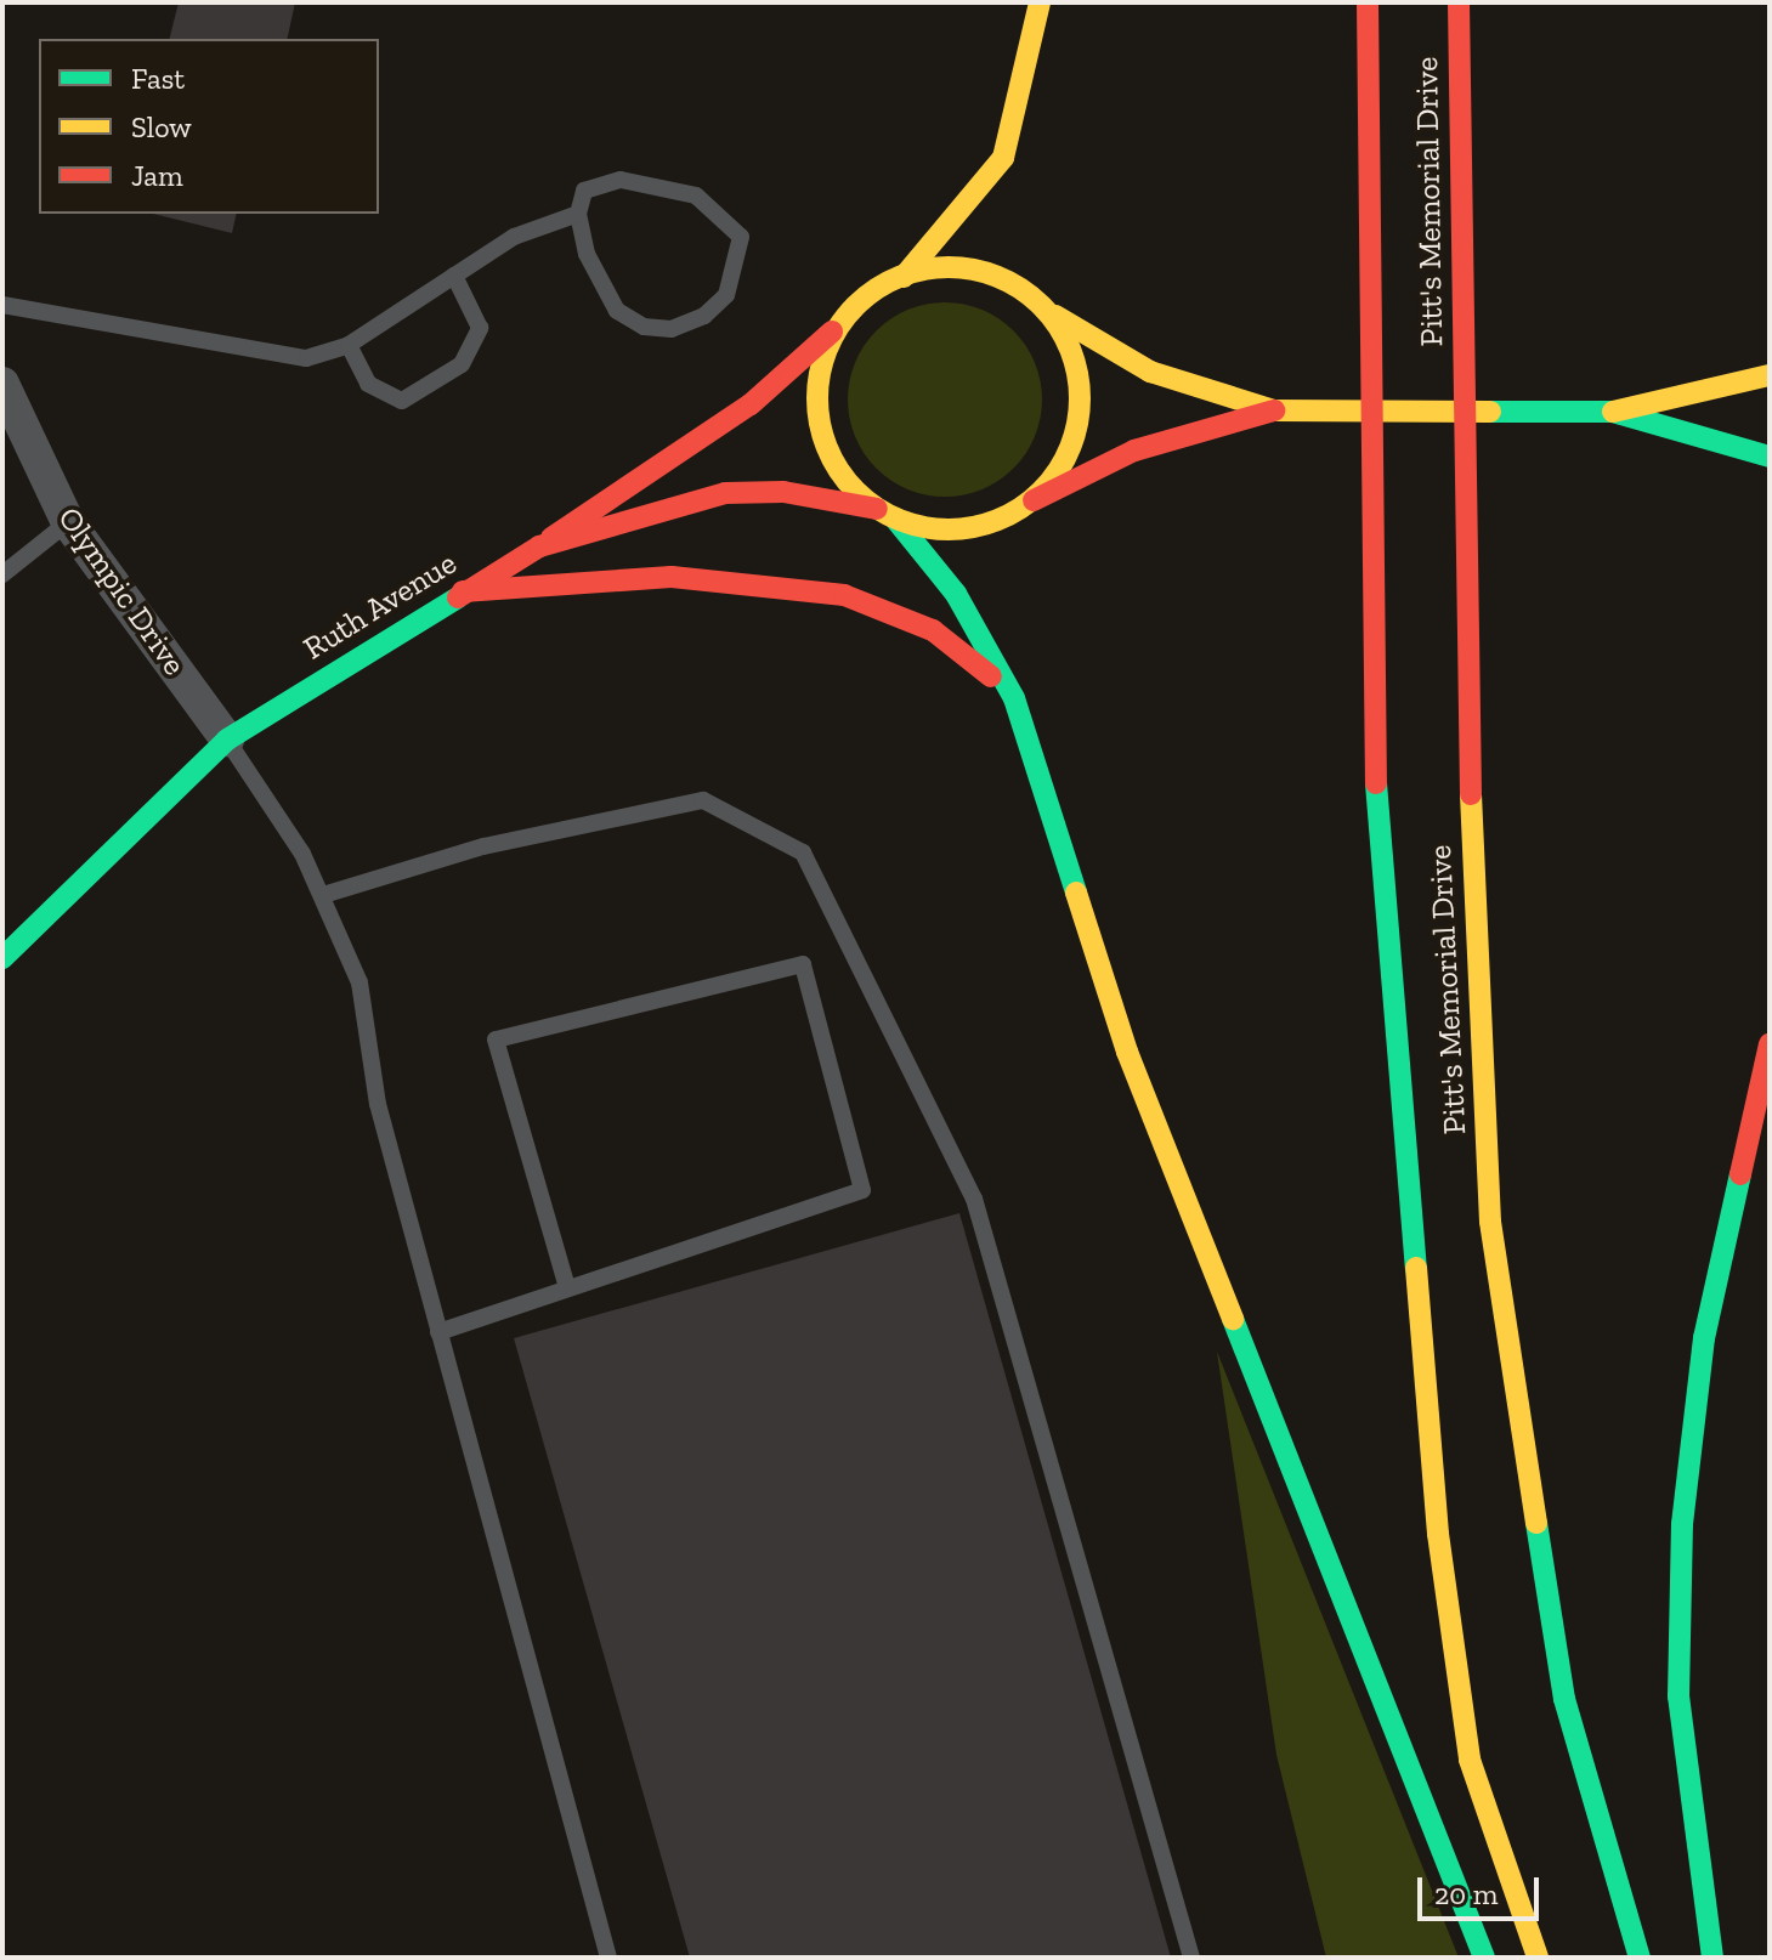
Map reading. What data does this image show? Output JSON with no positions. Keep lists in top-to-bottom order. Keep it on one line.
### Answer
{"streets":{"main road":["Pitt's Memorial Drive","Ruth Avenue"],"street":["Olympic Drive"]},"crossings":[["Olympic Drive","Ruth Avenue"]],"legend":["Fast","Slow","Jam"],"scale_bar":"20 m"}
